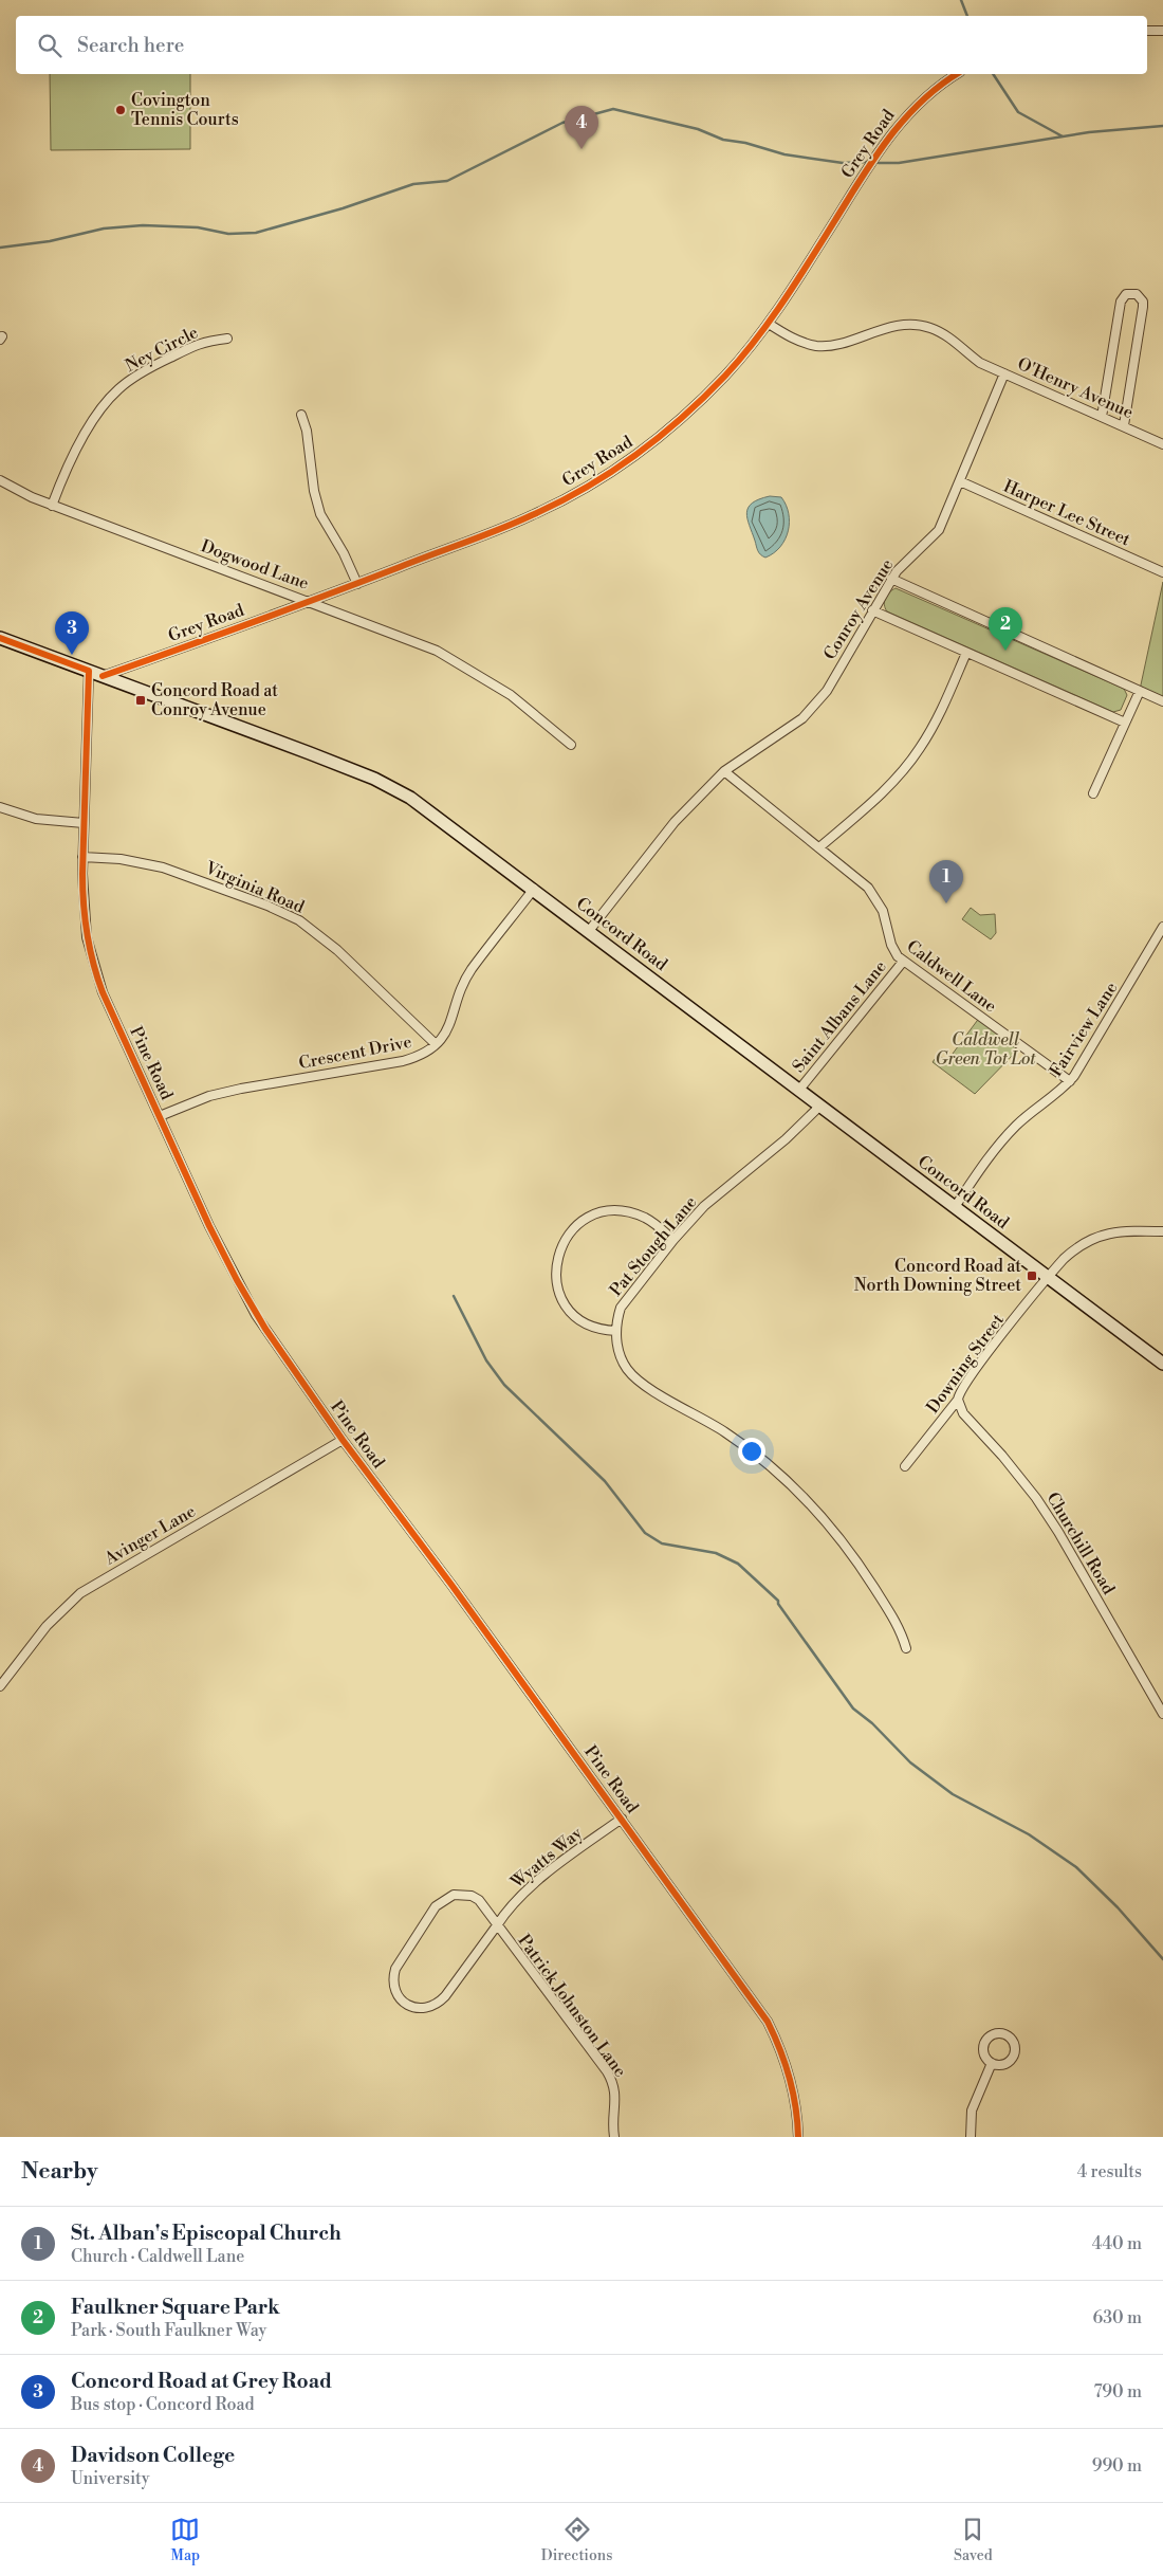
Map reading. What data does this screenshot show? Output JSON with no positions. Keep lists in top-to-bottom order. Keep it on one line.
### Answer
{"streets":{"main road":["Concord Road"],"street":["Grey Road","Ney Circle","O'Henry Avenue","Harper Lee Street","Dogwood Lane","Conroy Avenue","Virginia Road","Caldwell Lane","Saint Albans Lane","Fairview Lane","Crescent Drive","Pine Road","Pat Stough Lane","Downing Street","Avinger Lane","Churchill Road","Wyatts Way","Patrick Johnston Lane"]},"crossings":[["Grey Road","O'Henry Avenue"],["Grey Road","Dogwood Lane"],["Grey Road","Concord Road"],["Ney Circle","Dogwood Lane"],["O'Henry Avenue","Conroy Avenue"],["Harper Lee Street","Conroy Avenue"],["Conroy Avenue","Concord Road"],["Conroy Avenue","Caldwell Lane"],["Virginia Road","Crescent Drive"],["Virginia Road","Pine Road"],["Concord Road","Saint Albans Lane"],["Concord Road","Fairview Lane"],["Concord Road","Crescent Drive"],["Concord Road","Pine Road"],["Concord Road","Pat Stough Lane"],["Concord Road","Downing Street"],["Caldwell Lane","Saint Albans Lane"],["Caldwell Lane","Fairview Lane"],["Crescent Drive","Pine Road"],["Pine Road","Avinger Lane"],["Pine Road","Wyatts Way"],["Downing Street","Churchill Road"],["Wyatts Way","Patrick Johnston Lane"]],"parks":["Caldwell Green Tot Lot"],"places":{"other":["Covington Tennis Courts"],"transit":["Concord Road at Conroy Avenue","Concord Road at North Downing Street"]},"page":{"search":"Search here","pins":["4","2","3","1"],"heading":["Nearby","4 results"],"list":[{"mark":"1","name":"St. Alban's Episcopal Church","note":"Church · Caldwell Lane","value":"440 m"},{"mark":"2","name":"Faulkner Square Park","note":"Park · South Faulkner Way","value":"630 m"},{"mark":"3","name":"Concord Road at Grey Road","note":"Bus stop · Concord Road","value":"790 m"},{"mark":"4","name":"Davidson College","note":"University","value":"990 m"}],"nav":["Map","Directions","Saved"]}}
